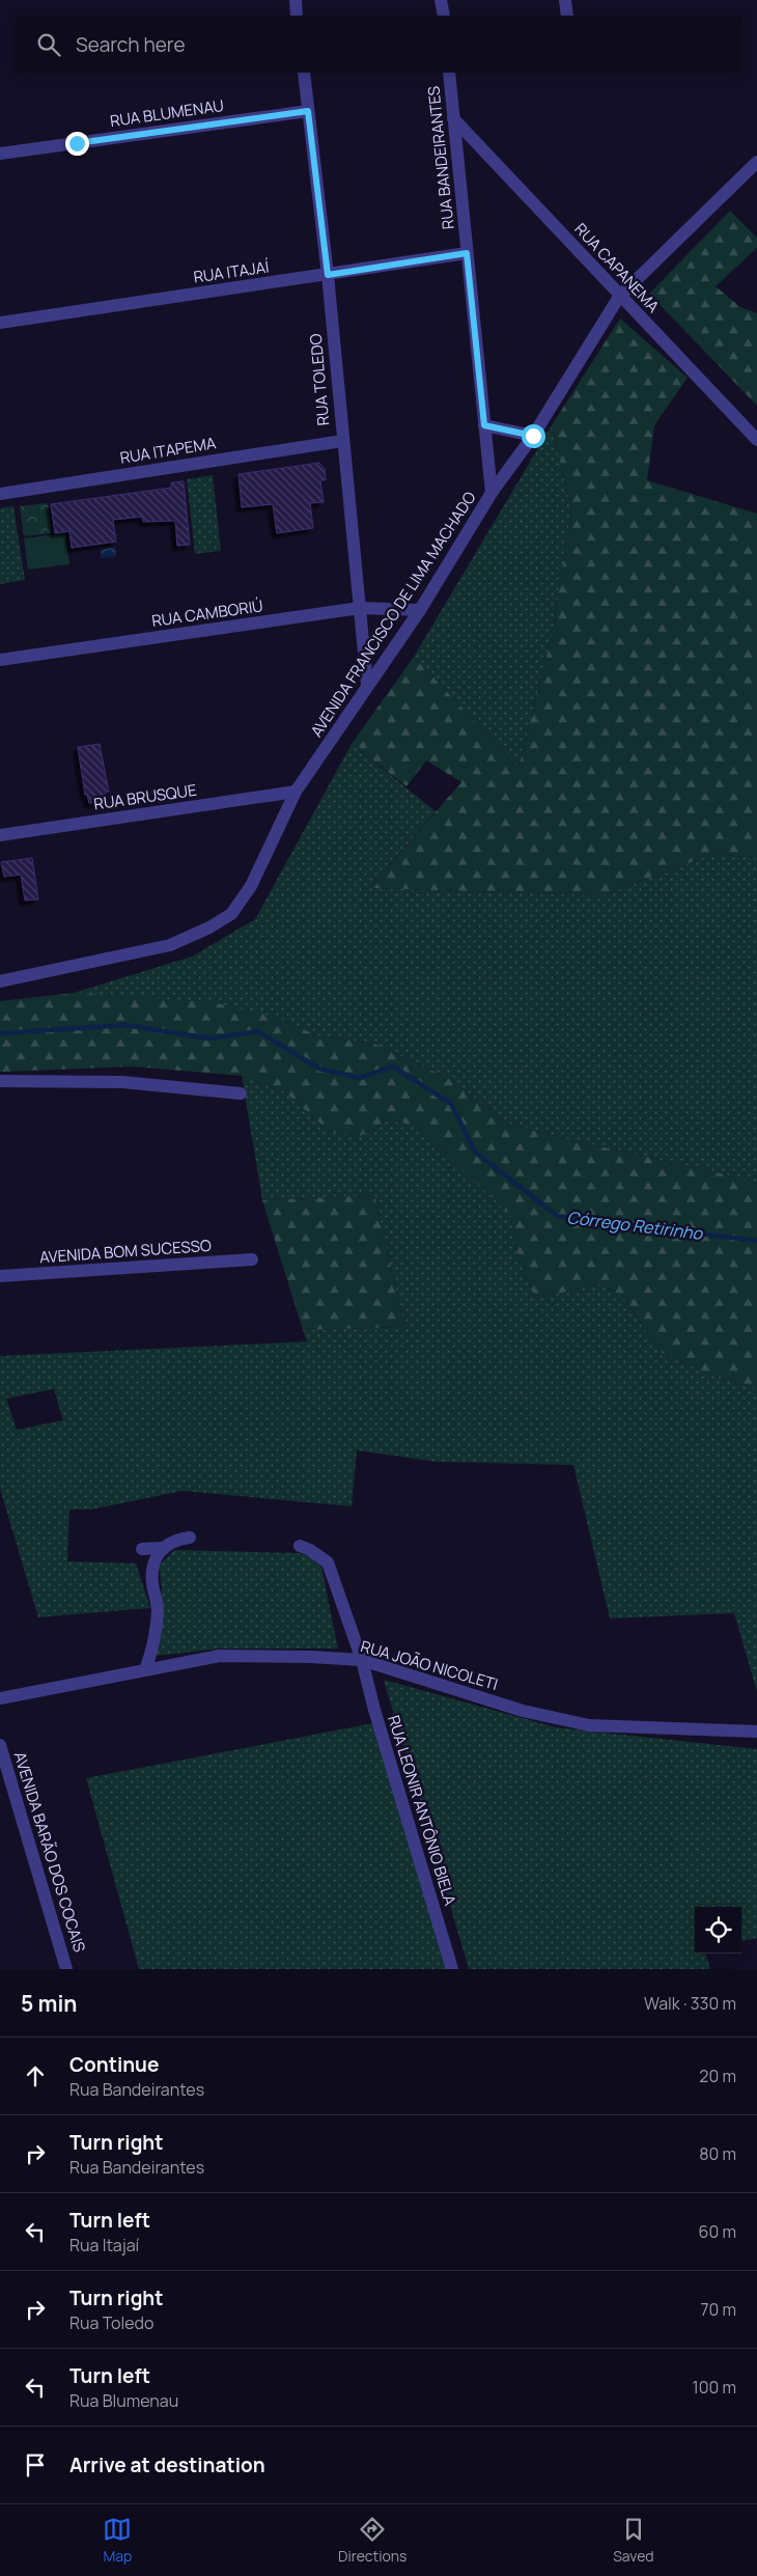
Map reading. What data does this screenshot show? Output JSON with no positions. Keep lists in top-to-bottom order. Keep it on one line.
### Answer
{"streets":{"street":["RUA BLUMENAU","RUA BANDEIRANTES","RUA CAPANEMA","RUA ITAJAÍ","RUA TOLEDO","RUA ITAPEMA","RUA CAMBORIÚ","AVENIDA FRANCISCO DE LIMA MACHADO","RUA BRUSQUE","AVENIDA BOM SUCESSO","RUA JOÃO NICOLETI","RUA LEONIR ANTÔNIO BIELA","AVENIDA BARÃO DOS COCAIS"]},"crossings":[["RUA BLUMENAU","RUA TOLEDO"],["RUA BANDEIRANTES","RUA CAPANEMA"],["RUA BANDEIRANTES","RUA ITAJAÍ"],["RUA BANDEIRANTES","AVENIDA FRANCISCO DE LIMA MACHADO"],["RUA CAPANEMA","AVENIDA FRANCISCO DE LIMA MACHADO"],["RUA ITAJAÍ","RUA TOLEDO"],["RUA TOLEDO","RUA ITAPEMA"],["RUA TOLEDO","RUA CAMBORIÚ"],["RUA TOLEDO","AVENIDA FRANCISCO DE LIMA MACHADO"],["RUA CAMBORIÚ","AVENIDA FRANCISCO DE LIMA MACHADO"],["AVENIDA FRANCISCO DE LIMA MACHADO","RUA BRUSQUE"],["RUA JOÃO NICOLETI","RUA LEONIR ANTÔNIO BIELA"]],"water":["Córrego Retirinho"],"page":{"search":"Search here","heading":["5 min","Walk · 330 m"],"list":[["Continue","Rua Bandeirantes","20 m"],["Turn right","Rua Bandeirantes","80 m"],["Turn left","Rua Itajaí","60 m"],["Turn right","Rua Toledo","70 m"],["Turn left","Rua Blumenau","100 m"],"Arrive at destination"],"nav":["Map","Directions","Saved"]}}
